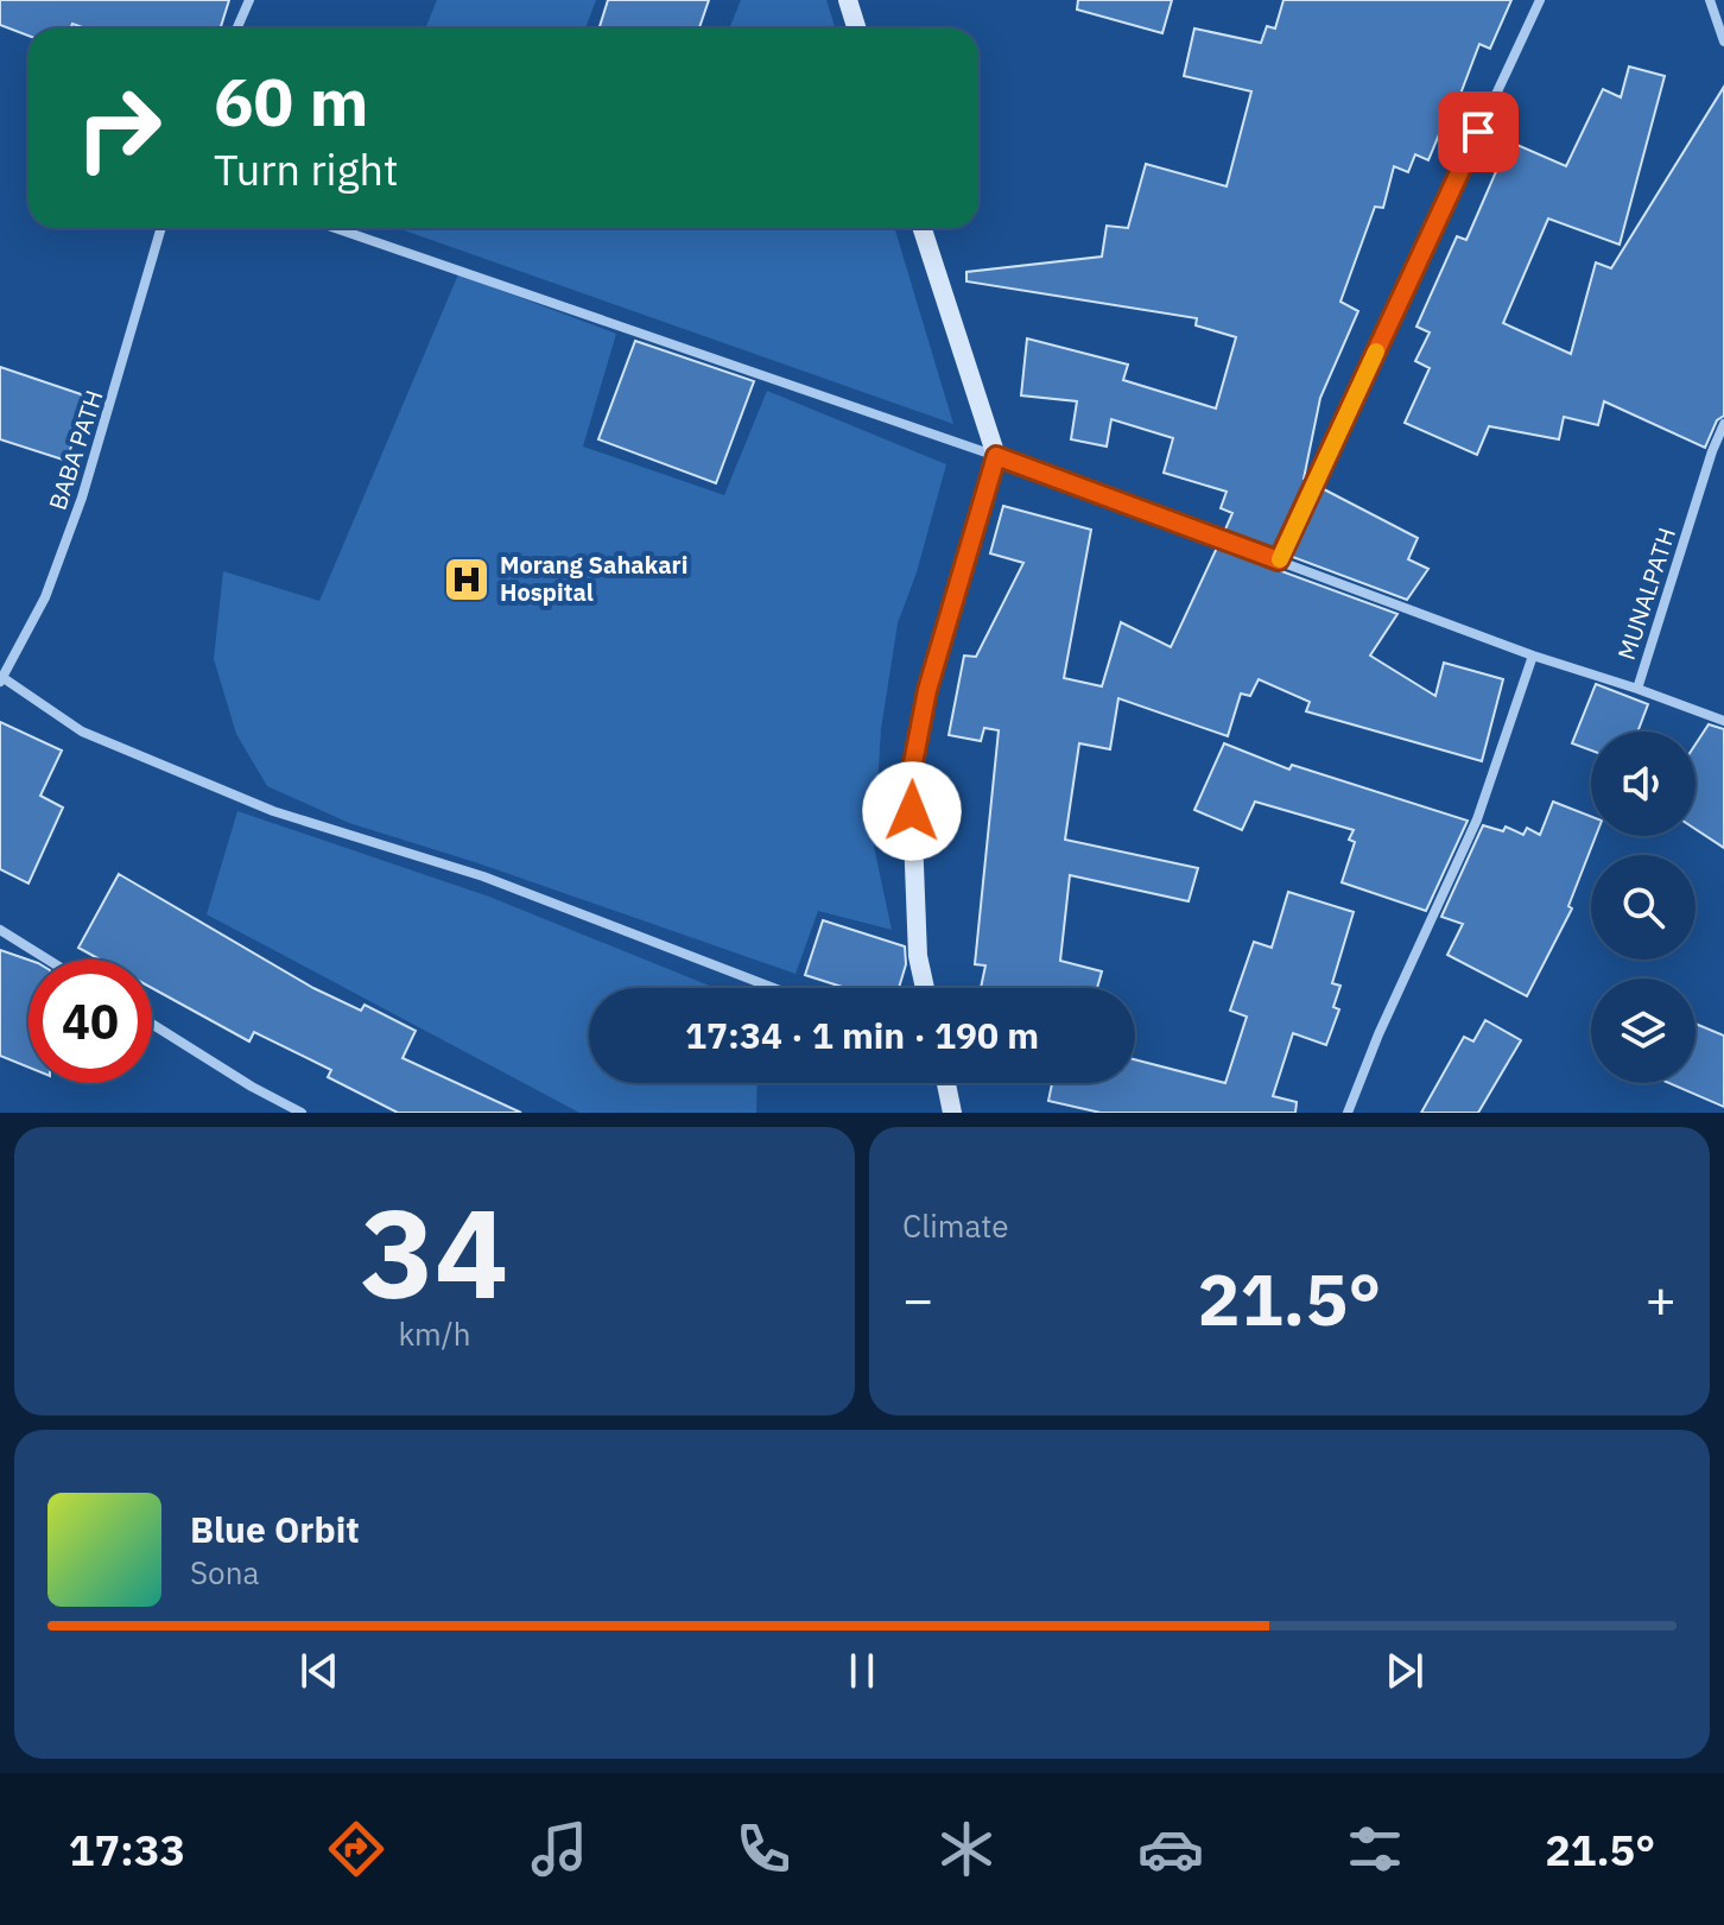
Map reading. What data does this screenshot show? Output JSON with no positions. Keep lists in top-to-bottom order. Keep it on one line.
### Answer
{"streets":{"street":["BABA PATH","MUNALPATH"]},"places":{"hospital":["Morang Sahakari Hospital"]},"page":{"turn":["60 m","Turn right"],"limit":"40","trip":"17:34 · 1 min · 190 m","tile":[["34","km/h"],"Climate"],"heat":["−","21.5°","+"],"song":["Blue Orbit","Sona"],"tabs":["17:33","21.5°"]}}
